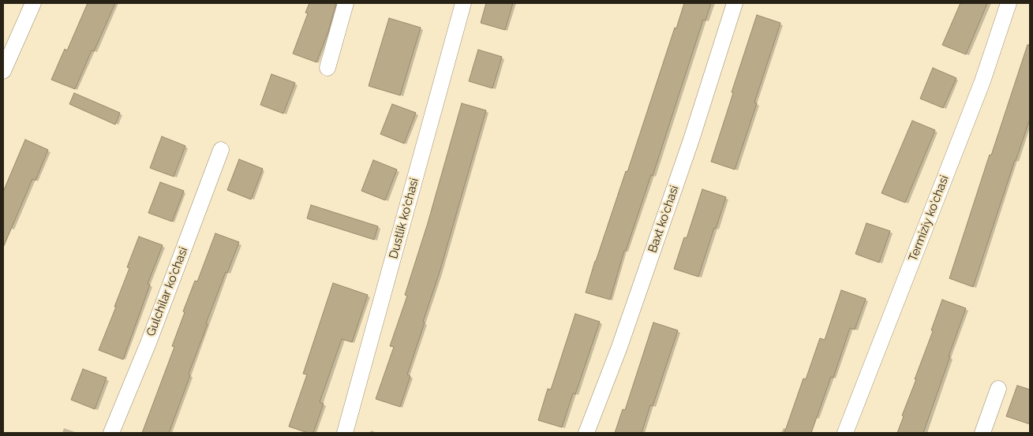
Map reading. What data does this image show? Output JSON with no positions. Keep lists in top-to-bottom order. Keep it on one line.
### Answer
{"streets":{"street":["Dustlik ko'chasi","Termiziy ko'chasi","Baxt ko'chasi","Gulchilar ko'chasi"]}}
